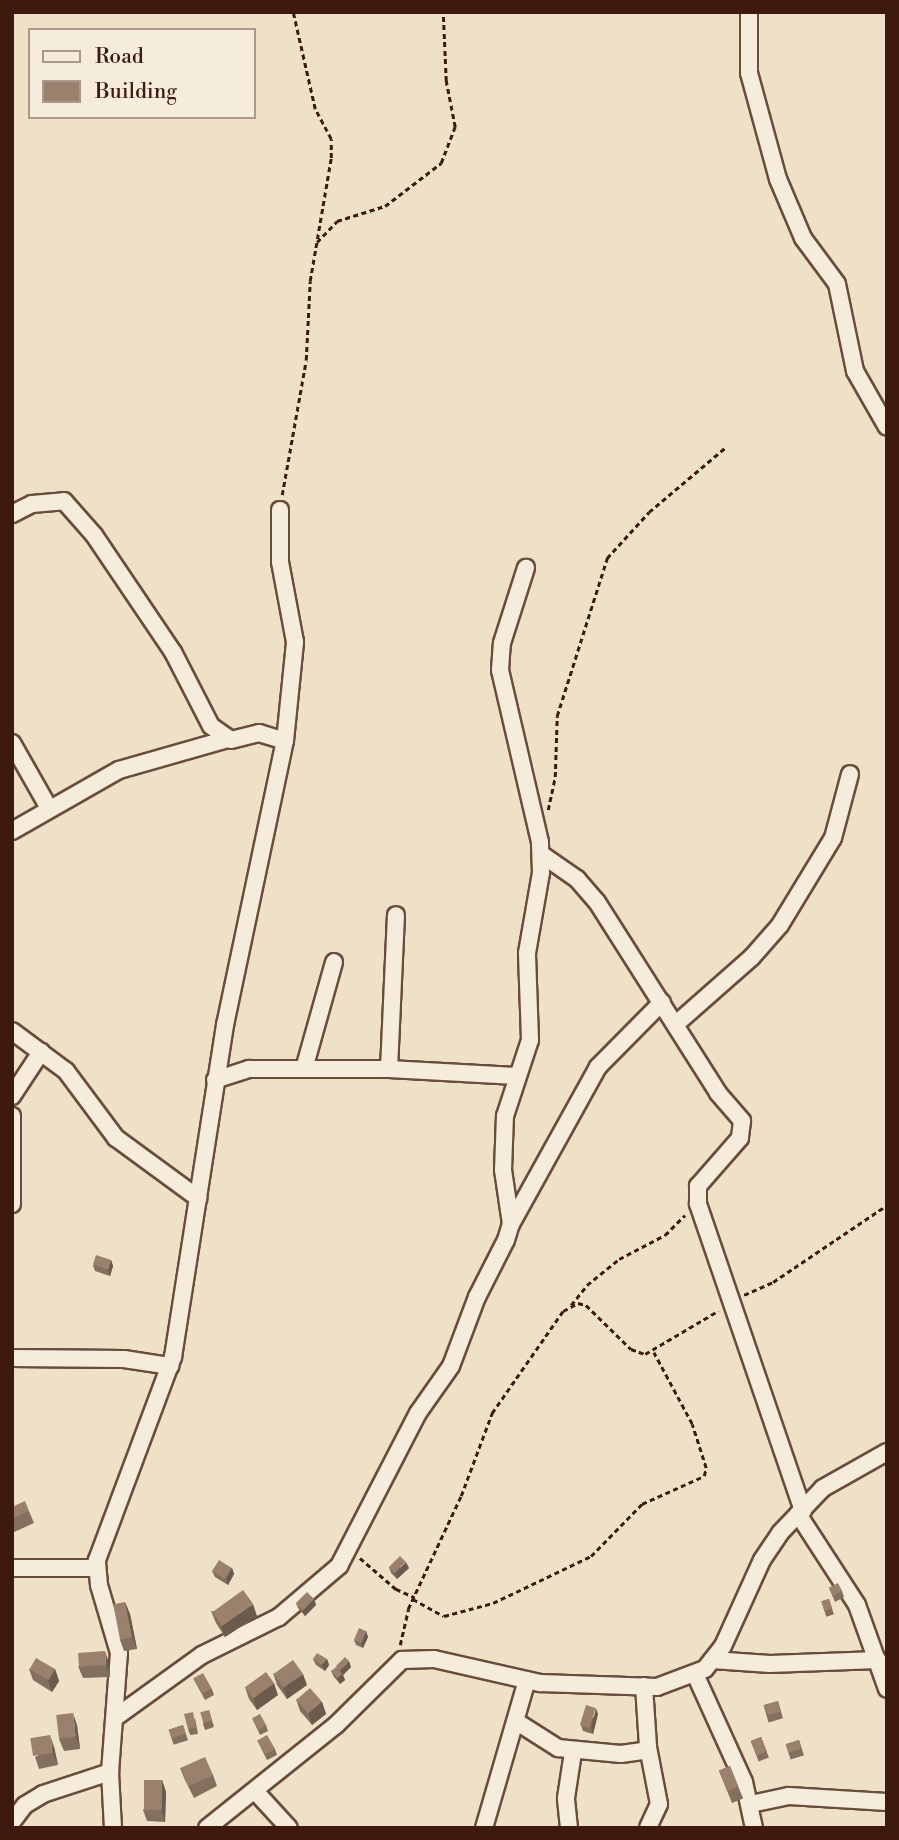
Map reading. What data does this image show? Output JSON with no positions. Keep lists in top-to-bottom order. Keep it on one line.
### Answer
{"legend":["Road","Building"]}
